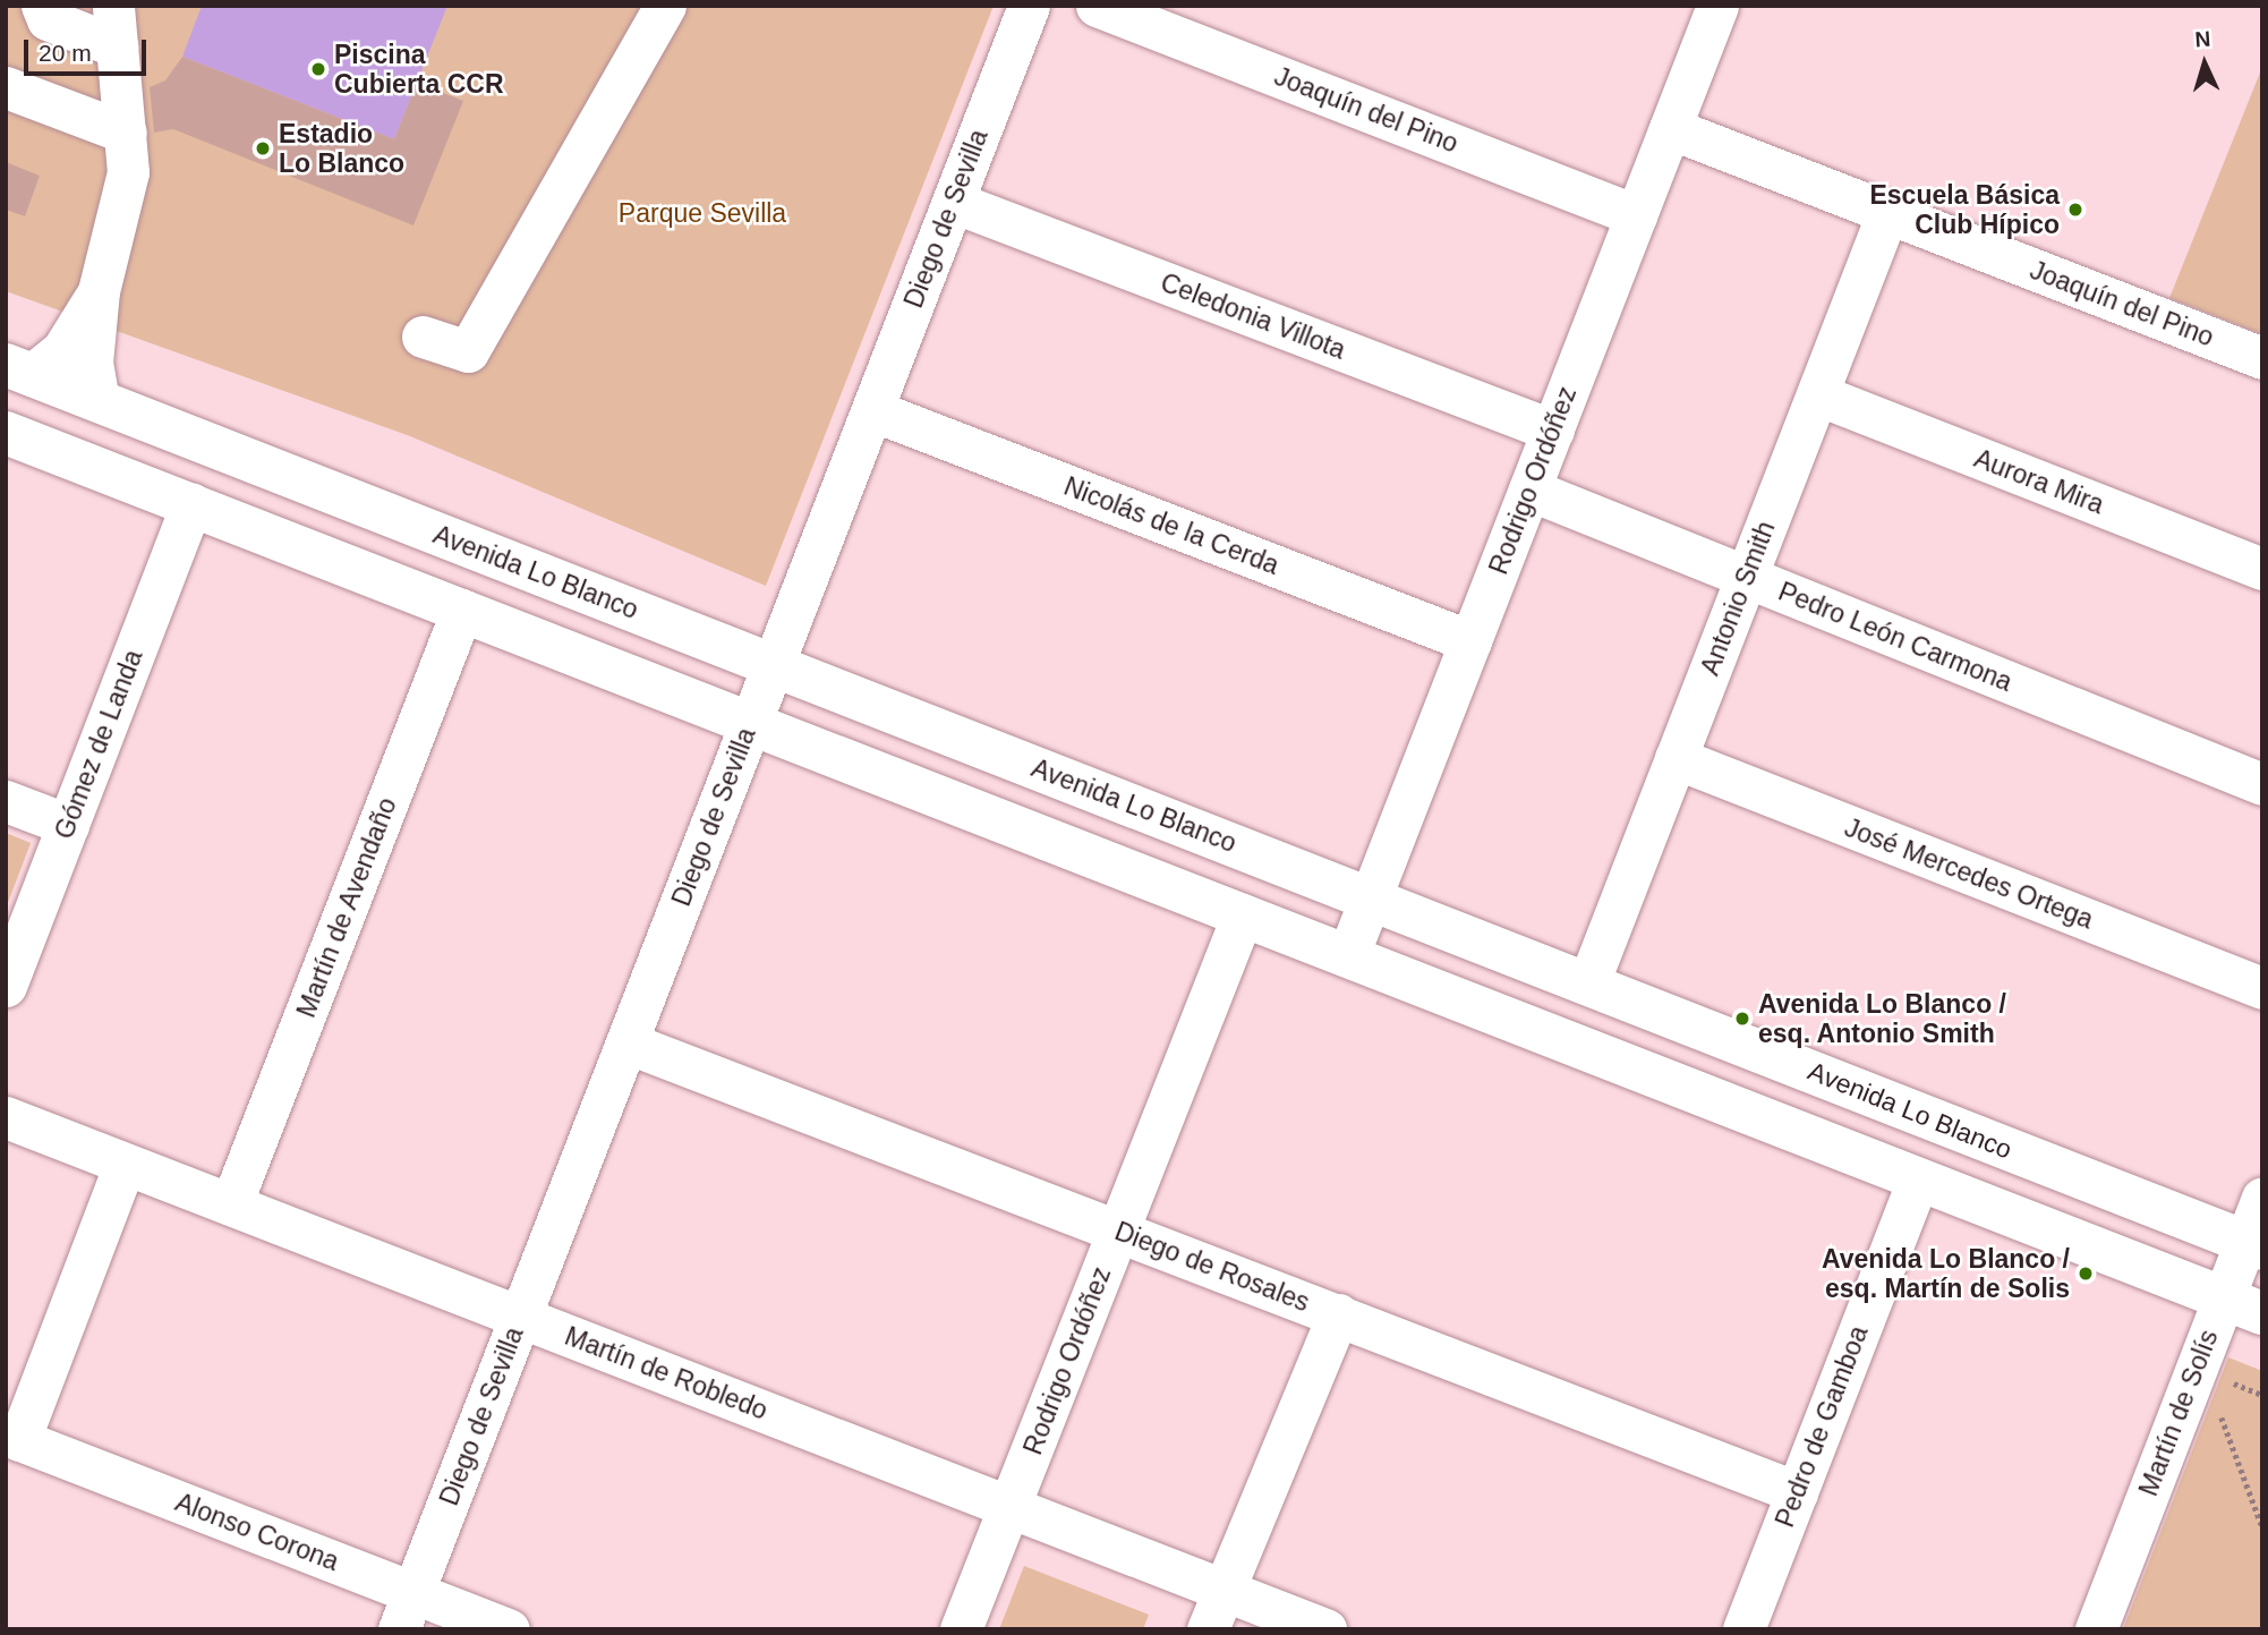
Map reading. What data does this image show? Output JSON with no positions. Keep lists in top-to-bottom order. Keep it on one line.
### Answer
{"streets":{"main road":["Avenida Lo Blanco"],"street":["Joaquín del Pino","Diego de Sevilla","Celedonia Villota","Rodrigo Ordóñez","Aurora Mira","Nicolás de la Cerda","Antonio Smith","Pedro León Carmona","Gómez de Landa","José Mercedes Ortega","Martín de Avendaño","Diego de Rosales","Martín de Robledo","Martín de Solís","Pedro de Gamboa","Alonso Corona"]},"crossings":[["Joaquín del Pino","Rodrigo Ordóñez"],["Joaquín del Pino","Antonio Smith"],["Diego de Sevilla","Celedonia Villota"],["Diego de Sevilla","Nicolás de la Cerda"],["Diego de Sevilla","Avenida Lo Blanco"],["Diego de Sevilla","Diego de Rosales"],["Diego de Sevilla","Martín de Robledo"],["Diego de Sevilla","Alonso Corona"],["Celedonia Villota","Rodrigo Ordóñez"],["Rodrigo Ordóñez","Nicolás de la Cerda"],["Rodrigo Ordóñez","Avenida Lo Blanco"],["Rodrigo Ordóñez","Pedro León Carmona"],["Rodrigo Ordóñez","Diego de Rosales"],["Rodrigo Ordóñez","Martín de Robledo"],["Aurora Mira","Antonio Smith"],["Avenida Lo Blanco","Antonio Smith"],["Avenida Lo Blanco","Martín de Solís"],["Antonio Smith","Pedro León Carmona"],["Antonio Smith","José Mercedes Ortega"],["Martín de Avendaño","Martín de Robledo"],["Diego de Rosales","Pedro de Gamboa"]],"parks":["Parque Sevilla"],"places":["Piscina Cubierta CCR","Estadio Lo Blanco","Escuela Básica Club Hípico","Avenida Lo Blanco / esq. Antonio Smith","Avenida Lo Blanco / esq. Martín de Solis"],"scale_bar":"20 m","north":"top"}
